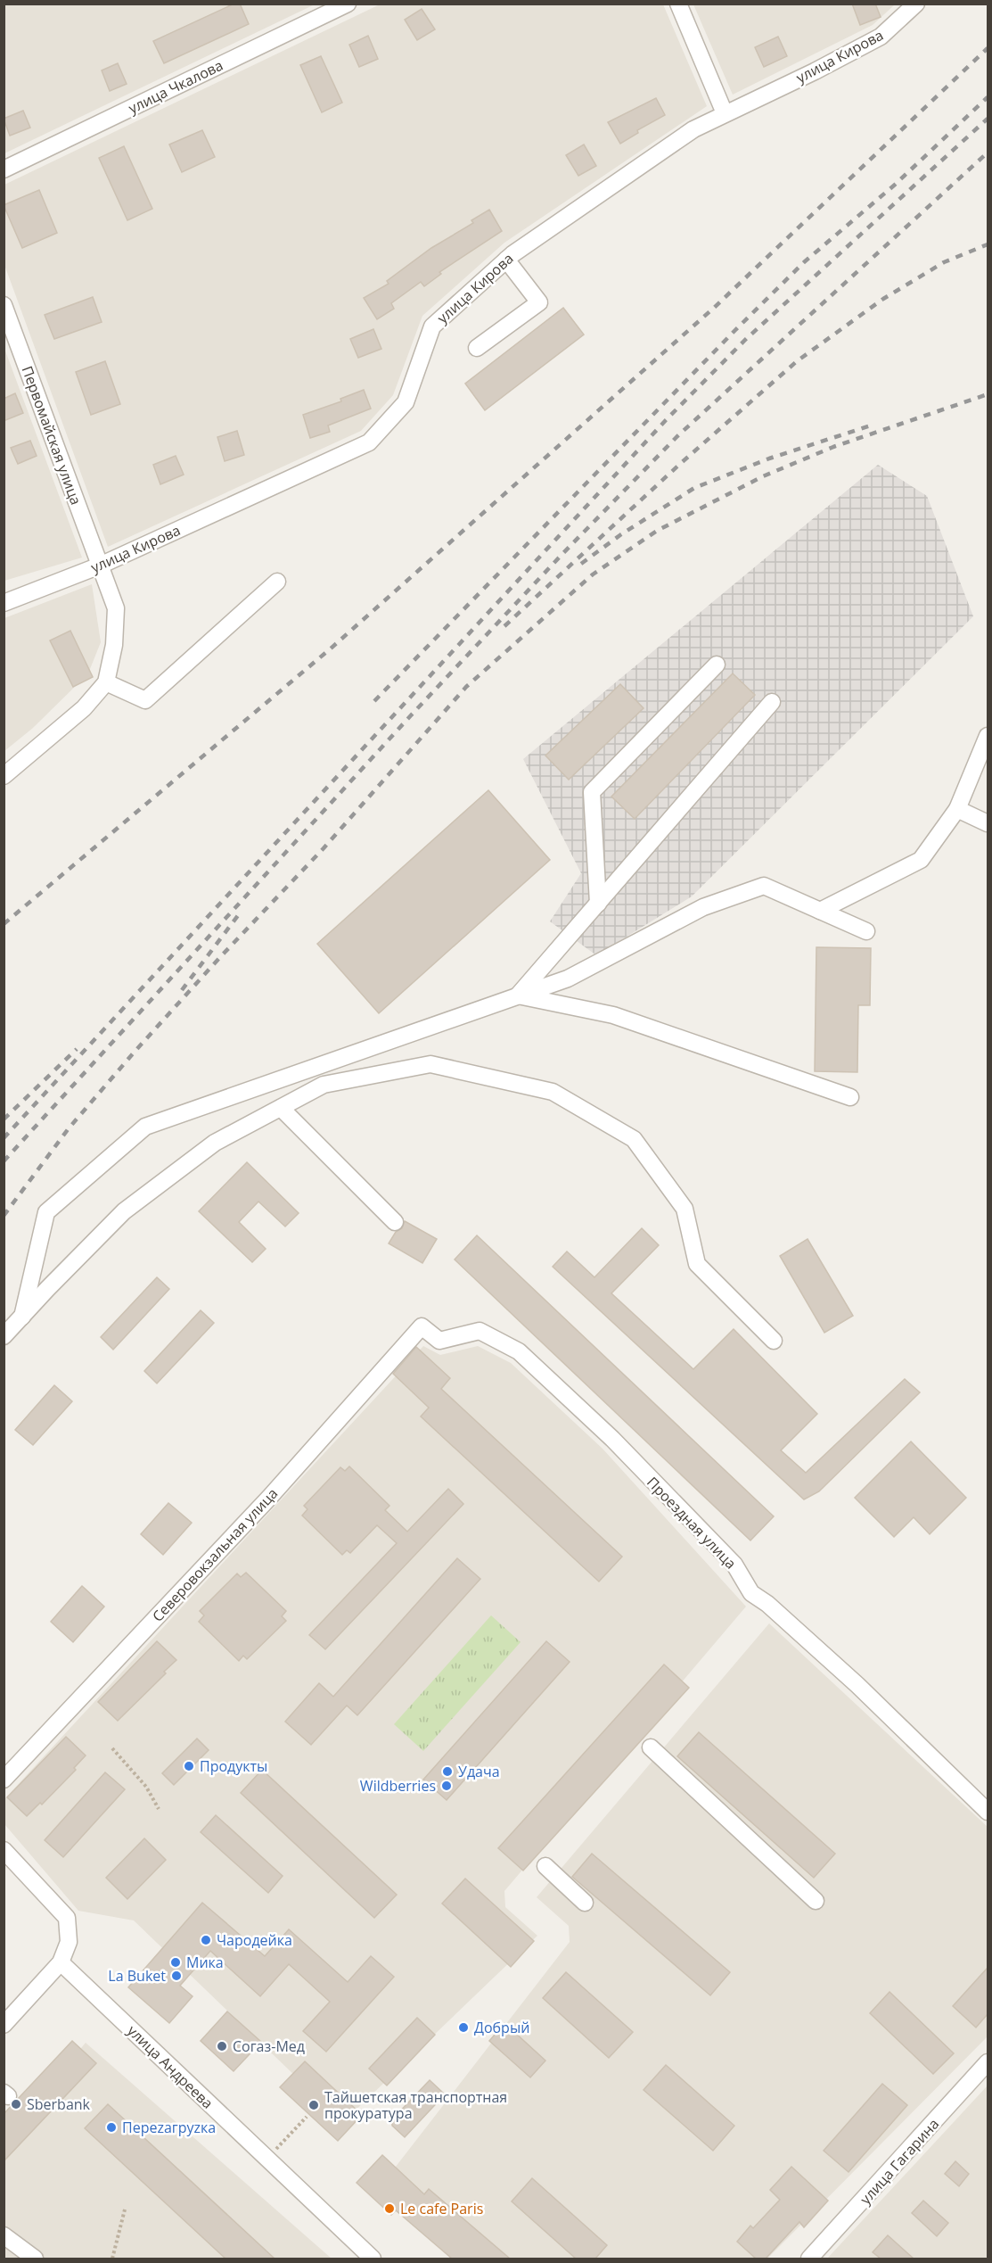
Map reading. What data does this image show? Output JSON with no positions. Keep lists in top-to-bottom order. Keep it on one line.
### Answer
{"streets":{"street":["улица Кирова","улица Чкалова","Первомайская улица","Проездная улица","Северовокзальная улица","улица Андреева","улица Гагарина"]},"crossings":[["улица Кирова","Первомайская улица"],["Проездная улица","Северовокзальная улица"]],"places":["Продукты","Удача","Wildberries","Чародейка","Мика","La Buket","Добрый","Согаз-Мед","Sberbank","Тайшетская транспортная прокуратура","Переzагруzка","Le cafe Paris"]}
